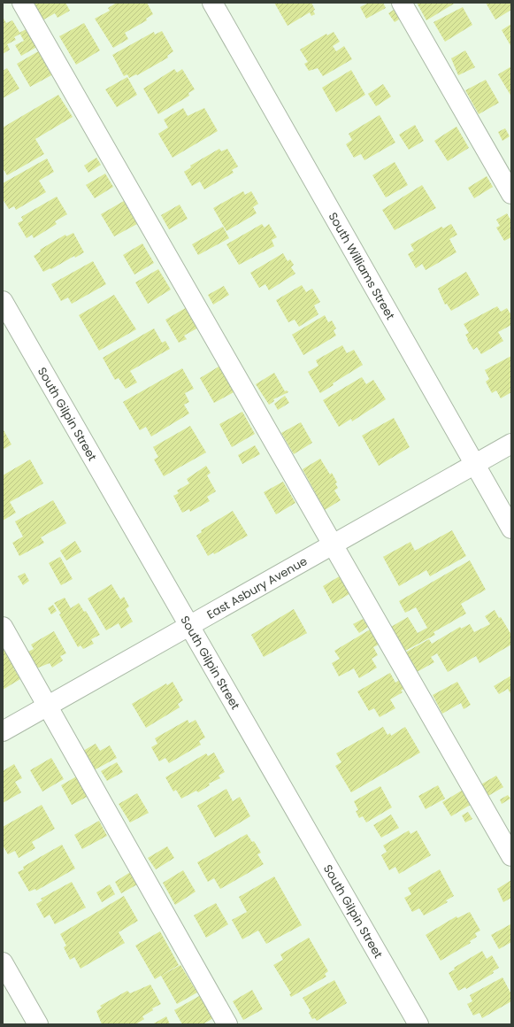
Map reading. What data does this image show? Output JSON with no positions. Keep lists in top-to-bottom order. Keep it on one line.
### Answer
{"streets":{"street":["South Williams Street","South Gilpin Street","East Asbury Avenue"]},"crossings":[["South Williams Street","East Asbury Avenue"],["South Gilpin Street","East Asbury Avenue"]]}
